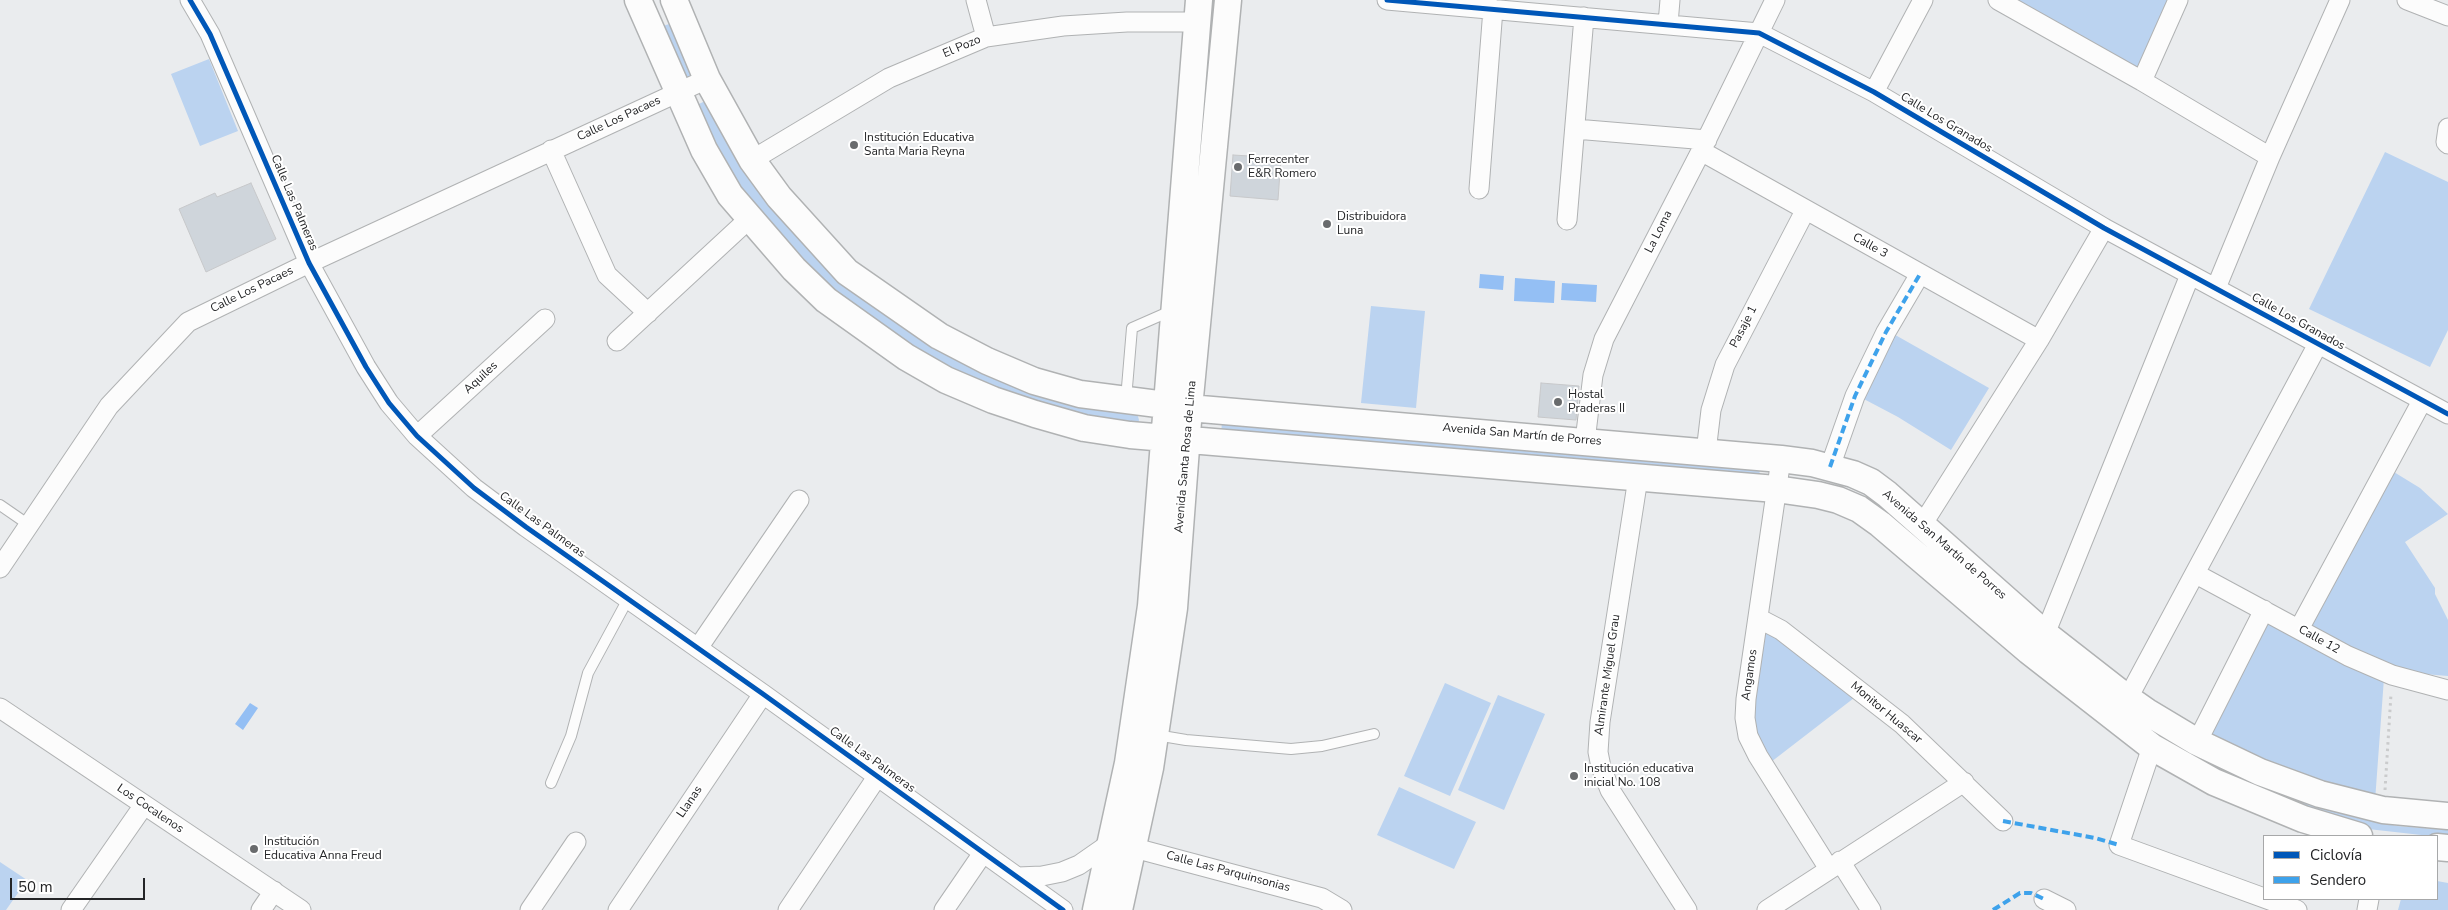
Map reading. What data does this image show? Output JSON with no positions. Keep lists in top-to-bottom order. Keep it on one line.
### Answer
{"streets":{"main road":["Avenida San Martín de Porres","Avenida Santa Rosa de Lima"],"street":["El Pozo","Calle Los Pacaes","Calle Los Granados","Calle Las Palmeras","La Loma","Calle 3","Pasaje 1","Aquiles","Calle 12","Almirante Miguel Grau","Angamos","Monitor Huascar","Llanas","Los Cocalenos","Calle Las Parquinsonias"]},"crossings":[["El Pozo","Avenida San Martín de Porres"],["El Pozo","Avenida Santa Rosa de Lima"],["Calle Los Pacaes","Calle Las Palmeras"],["Calle Los Pacaes","Avenida San Martín de Porres"],["Calle Los Granados","La Loma"],["Calle Las Palmeras","Aquiles"],["Calle Las Palmeras","Llanas"],["La Loma","Calle 3"],["La Loma","Avenida San Martín de Porres"],["Calle 3","Pasaje 1"],["Pasaje 1","Avenida San Martín de Porres"],["Avenida San Martín de Porres","Avenida Santa Rosa de Lima"],["Avenida San Martín de Porres","Almirante Miguel Grau"],["Avenida San Martín de Porres","Angamos"],["Avenida Santa Rosa de Lima","Calle Las Parquinsonias"],["Angamos","Monitor Huascar"]],"places":["Institución Educativa Santa Maria Reyna","Ferrecenter E&R Romero","Distribuidora Luna","Hostal Praderas II","Institución educativa inicial No. 108","Institución Educativa Anna Freud"],"legend":["Ciclovía","Sendero"],"scale_bar":"50 m"}
